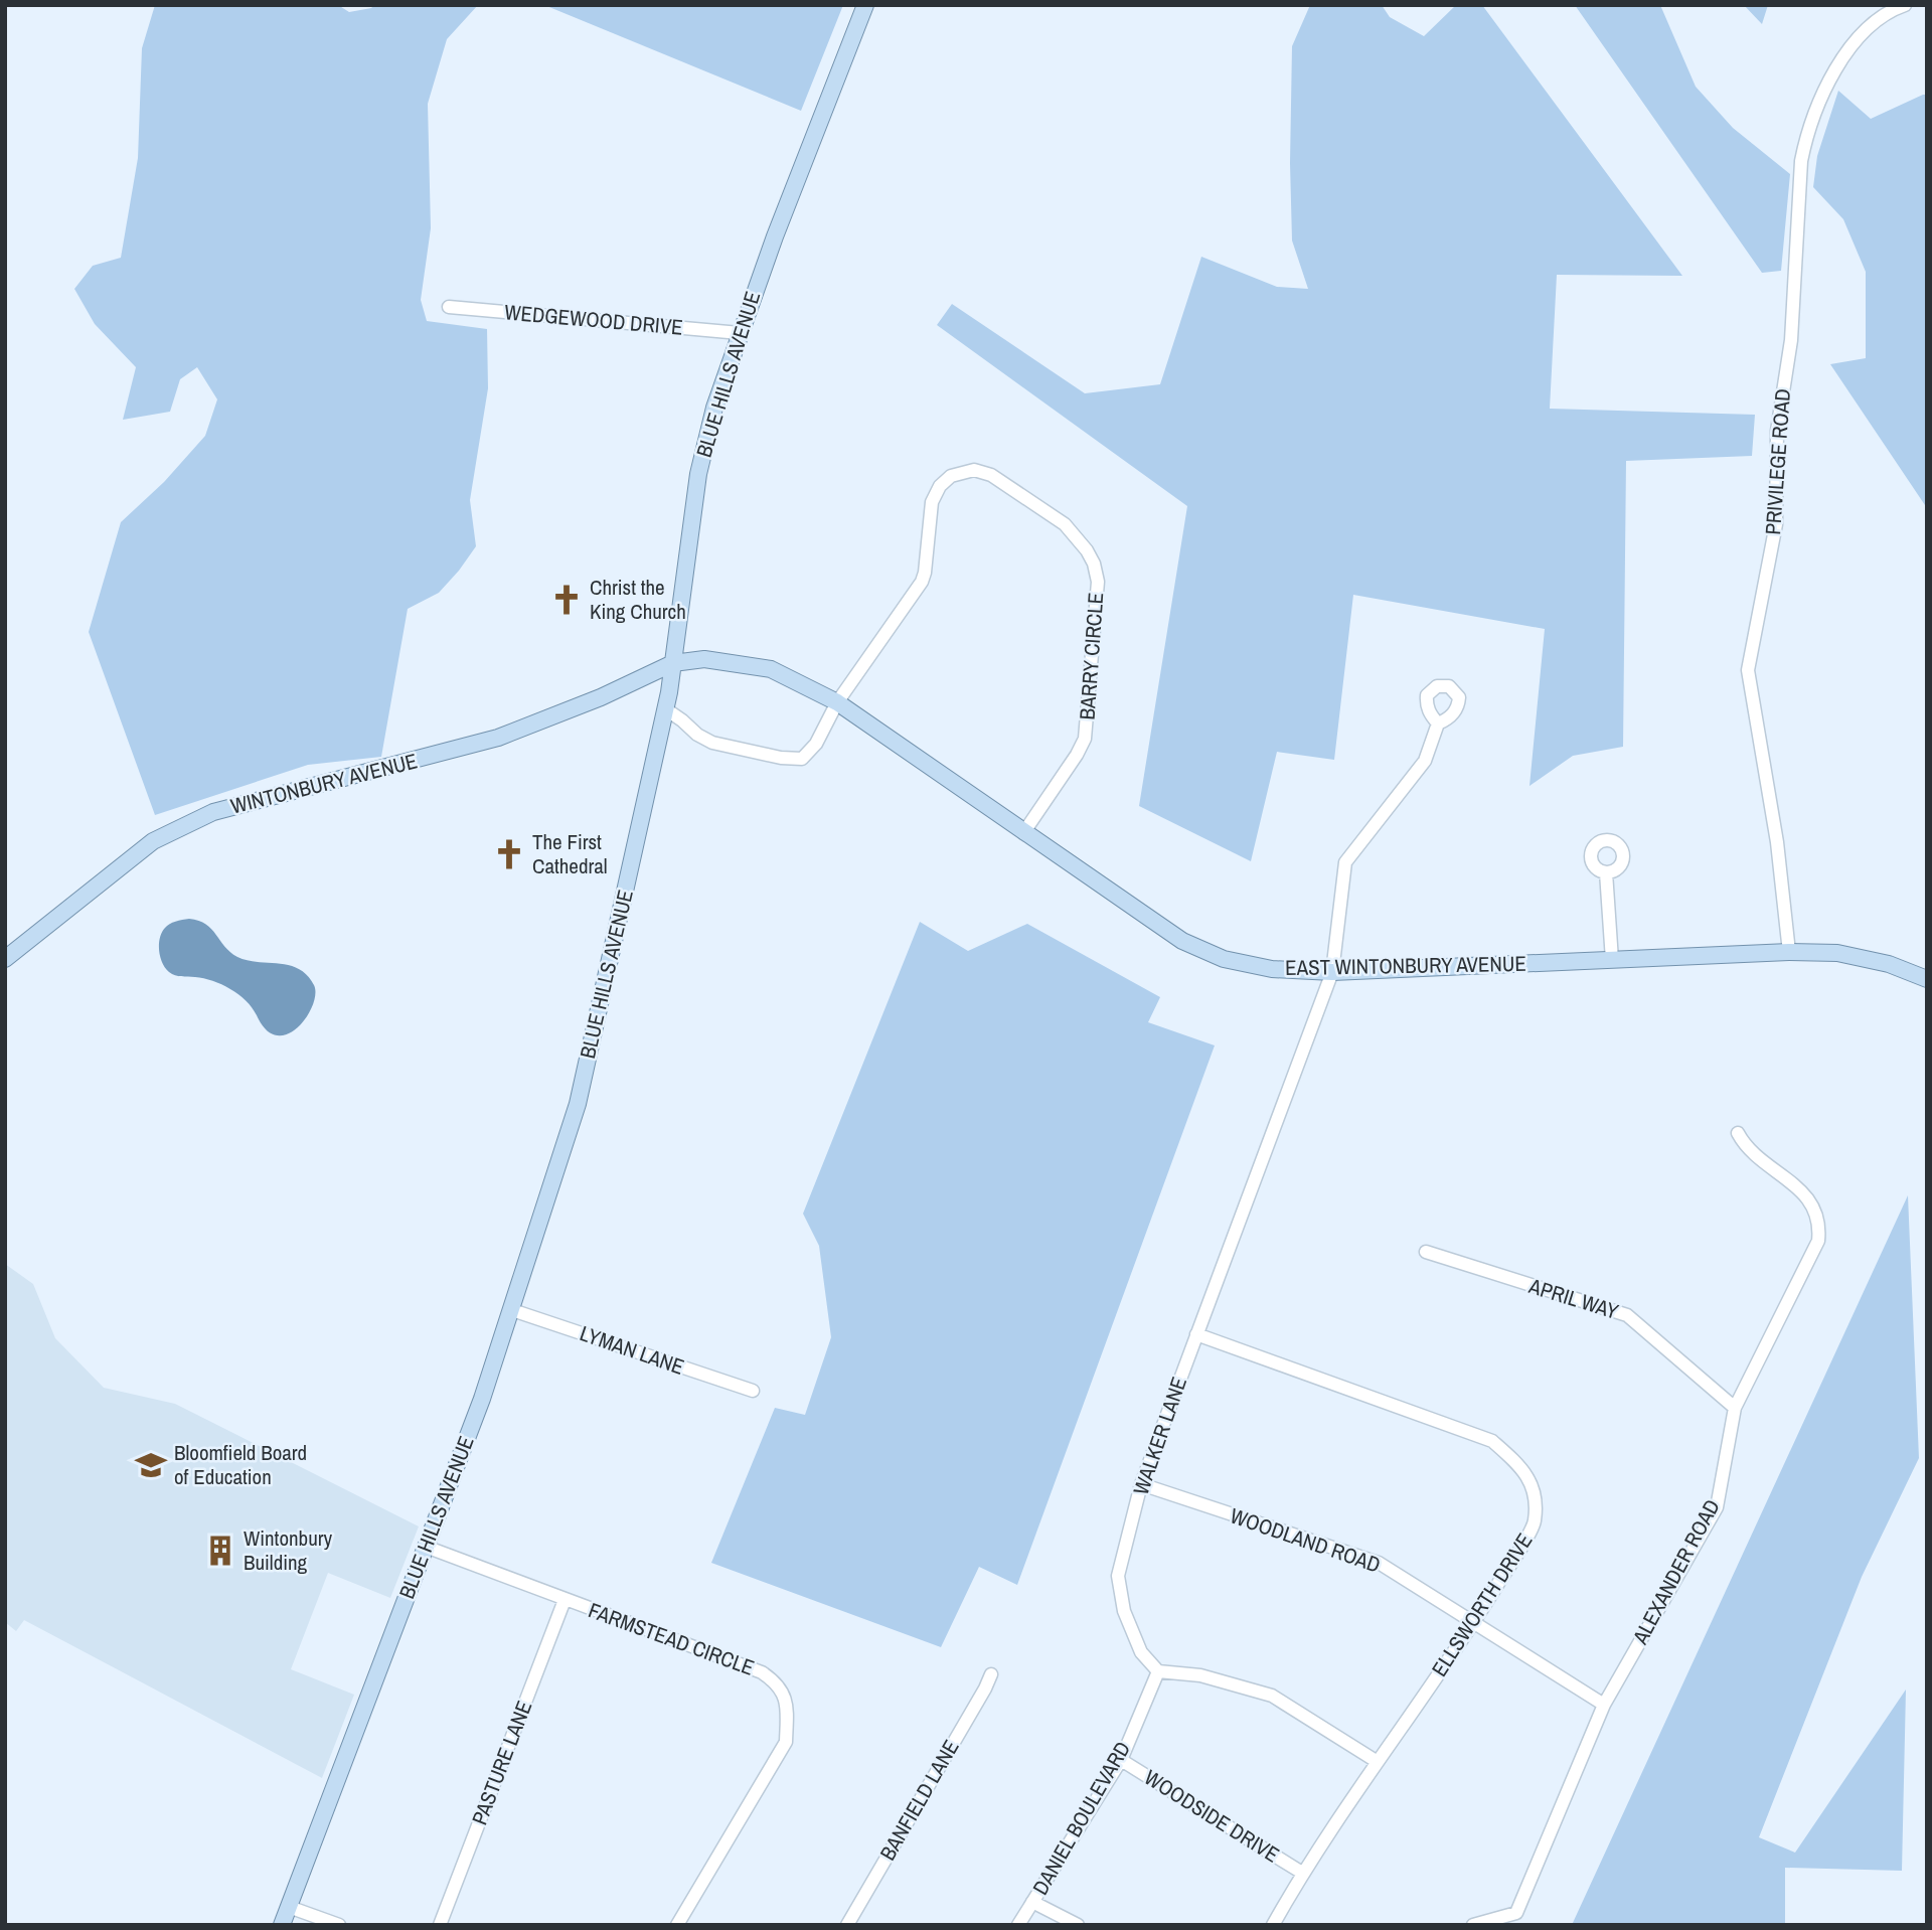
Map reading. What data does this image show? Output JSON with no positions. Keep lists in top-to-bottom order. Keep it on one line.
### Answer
{"streets":{"main road":["BLUE HILLS AVENUE","WINTONBURY AVENUE","EAST WINTONBURY AVENUE"],"street":["WEDGEWOOD DRIVE","PRIVILEGE ROAD","BARRY CIRCLE","APRIL WAY","LYMAN LANE","WALKER LANE","WOODLAND ROAD","ALEXANDER ROAD","ELLSWORTH DRIVE","FARMSTEAD CIRCLE","PASTURE LANE","BANFIELD LANE","WOODSIDE DRIVE","DANIEL BOULEVARD"]},"crossings":[["WEDGEWOOD DRIVE","BLUE HILLS AVENUE"],["BLUE HILLS AVENUE","BARRY CIRCLE"],["BLUE HILLS AVENUE","WINTONBURY AVENUE"],["BLUE HILLS AVENUE","EAST WINTONBURY AVENUE"],["BLUE HILLS AVENUE","LYMAN LANE"],["BLUE HILLS AVENUE","FARMSTEAD CIRCLE"],["PRIVILEGE ROAD","EAST WINTONBURY AVENUE"],["BARRY CIRCLE","EAST WINTONBURY AVENUE"],["WINTONBURY AVENUE","EAST WINTONBURY AVENUE"],["EAST WINTONBURY AVENUE","WALKER LANE"],["APRIL WAY","ALEXANDER ROAD"],["WALKER LANE","WOODLAND ROAD"],["WALKER LANE","ELLSWORTH DRIVE"],["WALKER LANE","DANIEL BOULEVARD"],["WOODLAND ROAD","ALEXANDER ROAD"],["WOODLAND ROAD","ELLSWORTH DRIVE"],["ELLSWORTH DRIVE","WOODSIDE DRIVE"],["FARMSTEAD CIRCLE","PASTURE LANE"],["WOODSIDE DRIVE","DANIEL BOULEVARD"]],"places":{"church":["Christ the King Church","The First Cathedral"],"school or university":["Bloomfield Board of Education"],"building":["Wintonbury Building"]}}
